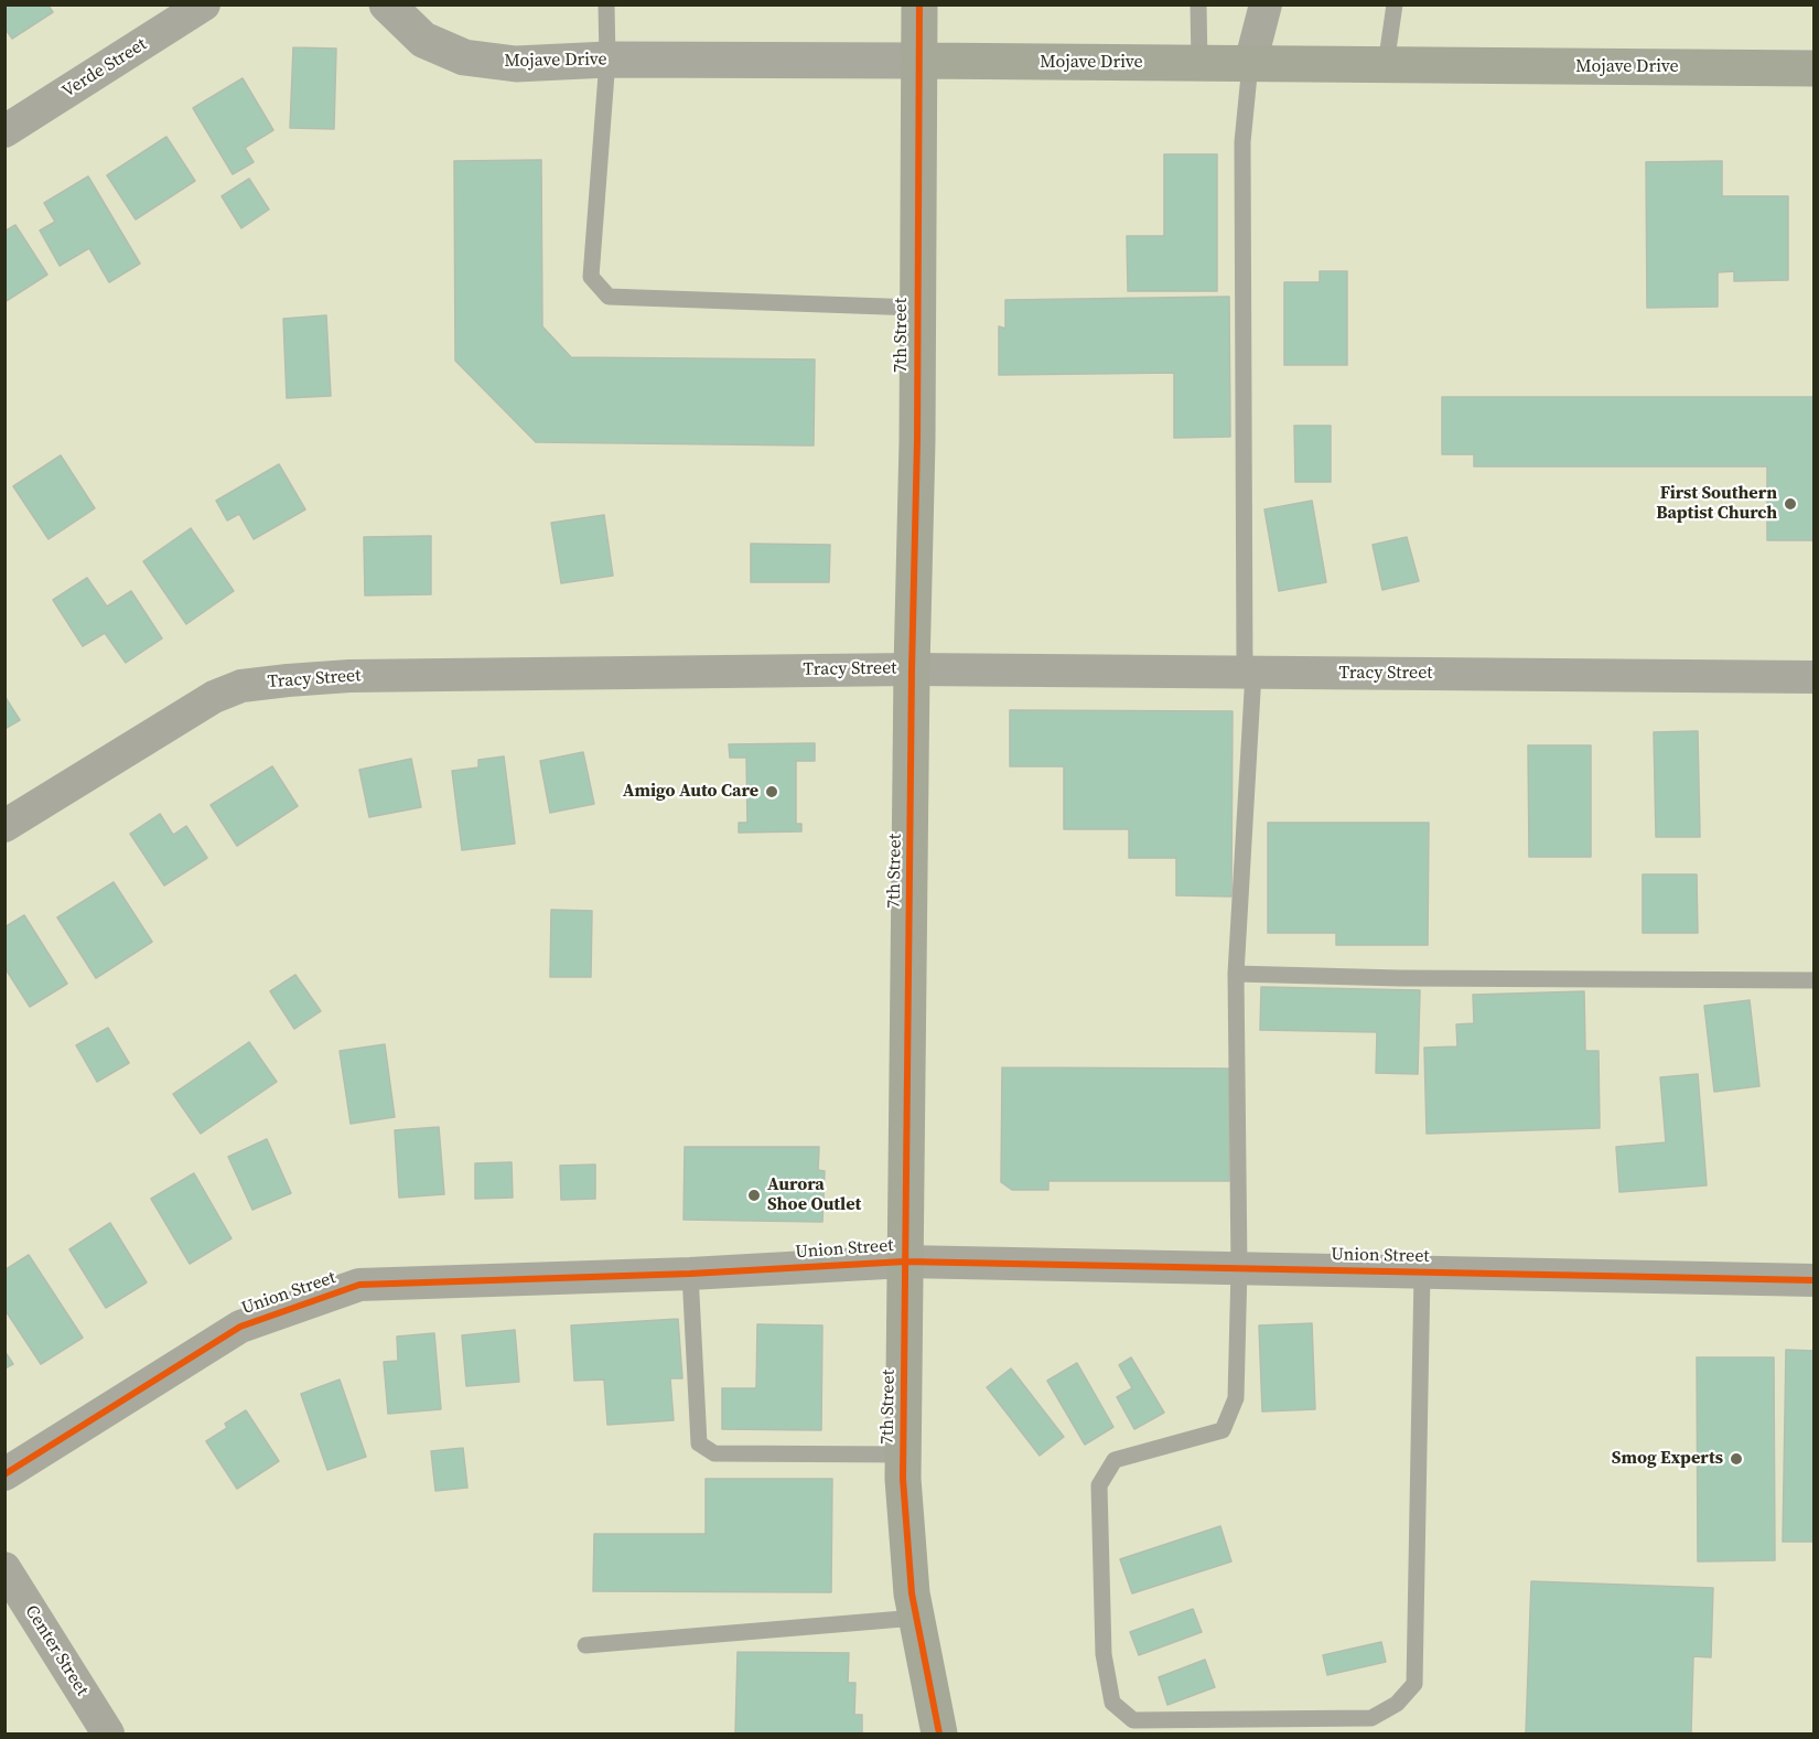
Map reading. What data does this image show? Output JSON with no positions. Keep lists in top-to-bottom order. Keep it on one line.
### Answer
{"streets":{"main road":["Mojave Drive","7th Street"],"street":["Verde Street","Tracy Street","Union Street","Center Street"]},"crossings":[["Mojave Drive","7th Street"],["7th Street","Tracy Street"],["7th Street","Union Street"]],"places":["First Southern Baptist Church","Amigo Auto Care","Aurora Shoe Outlet","Smog Experts"]}
